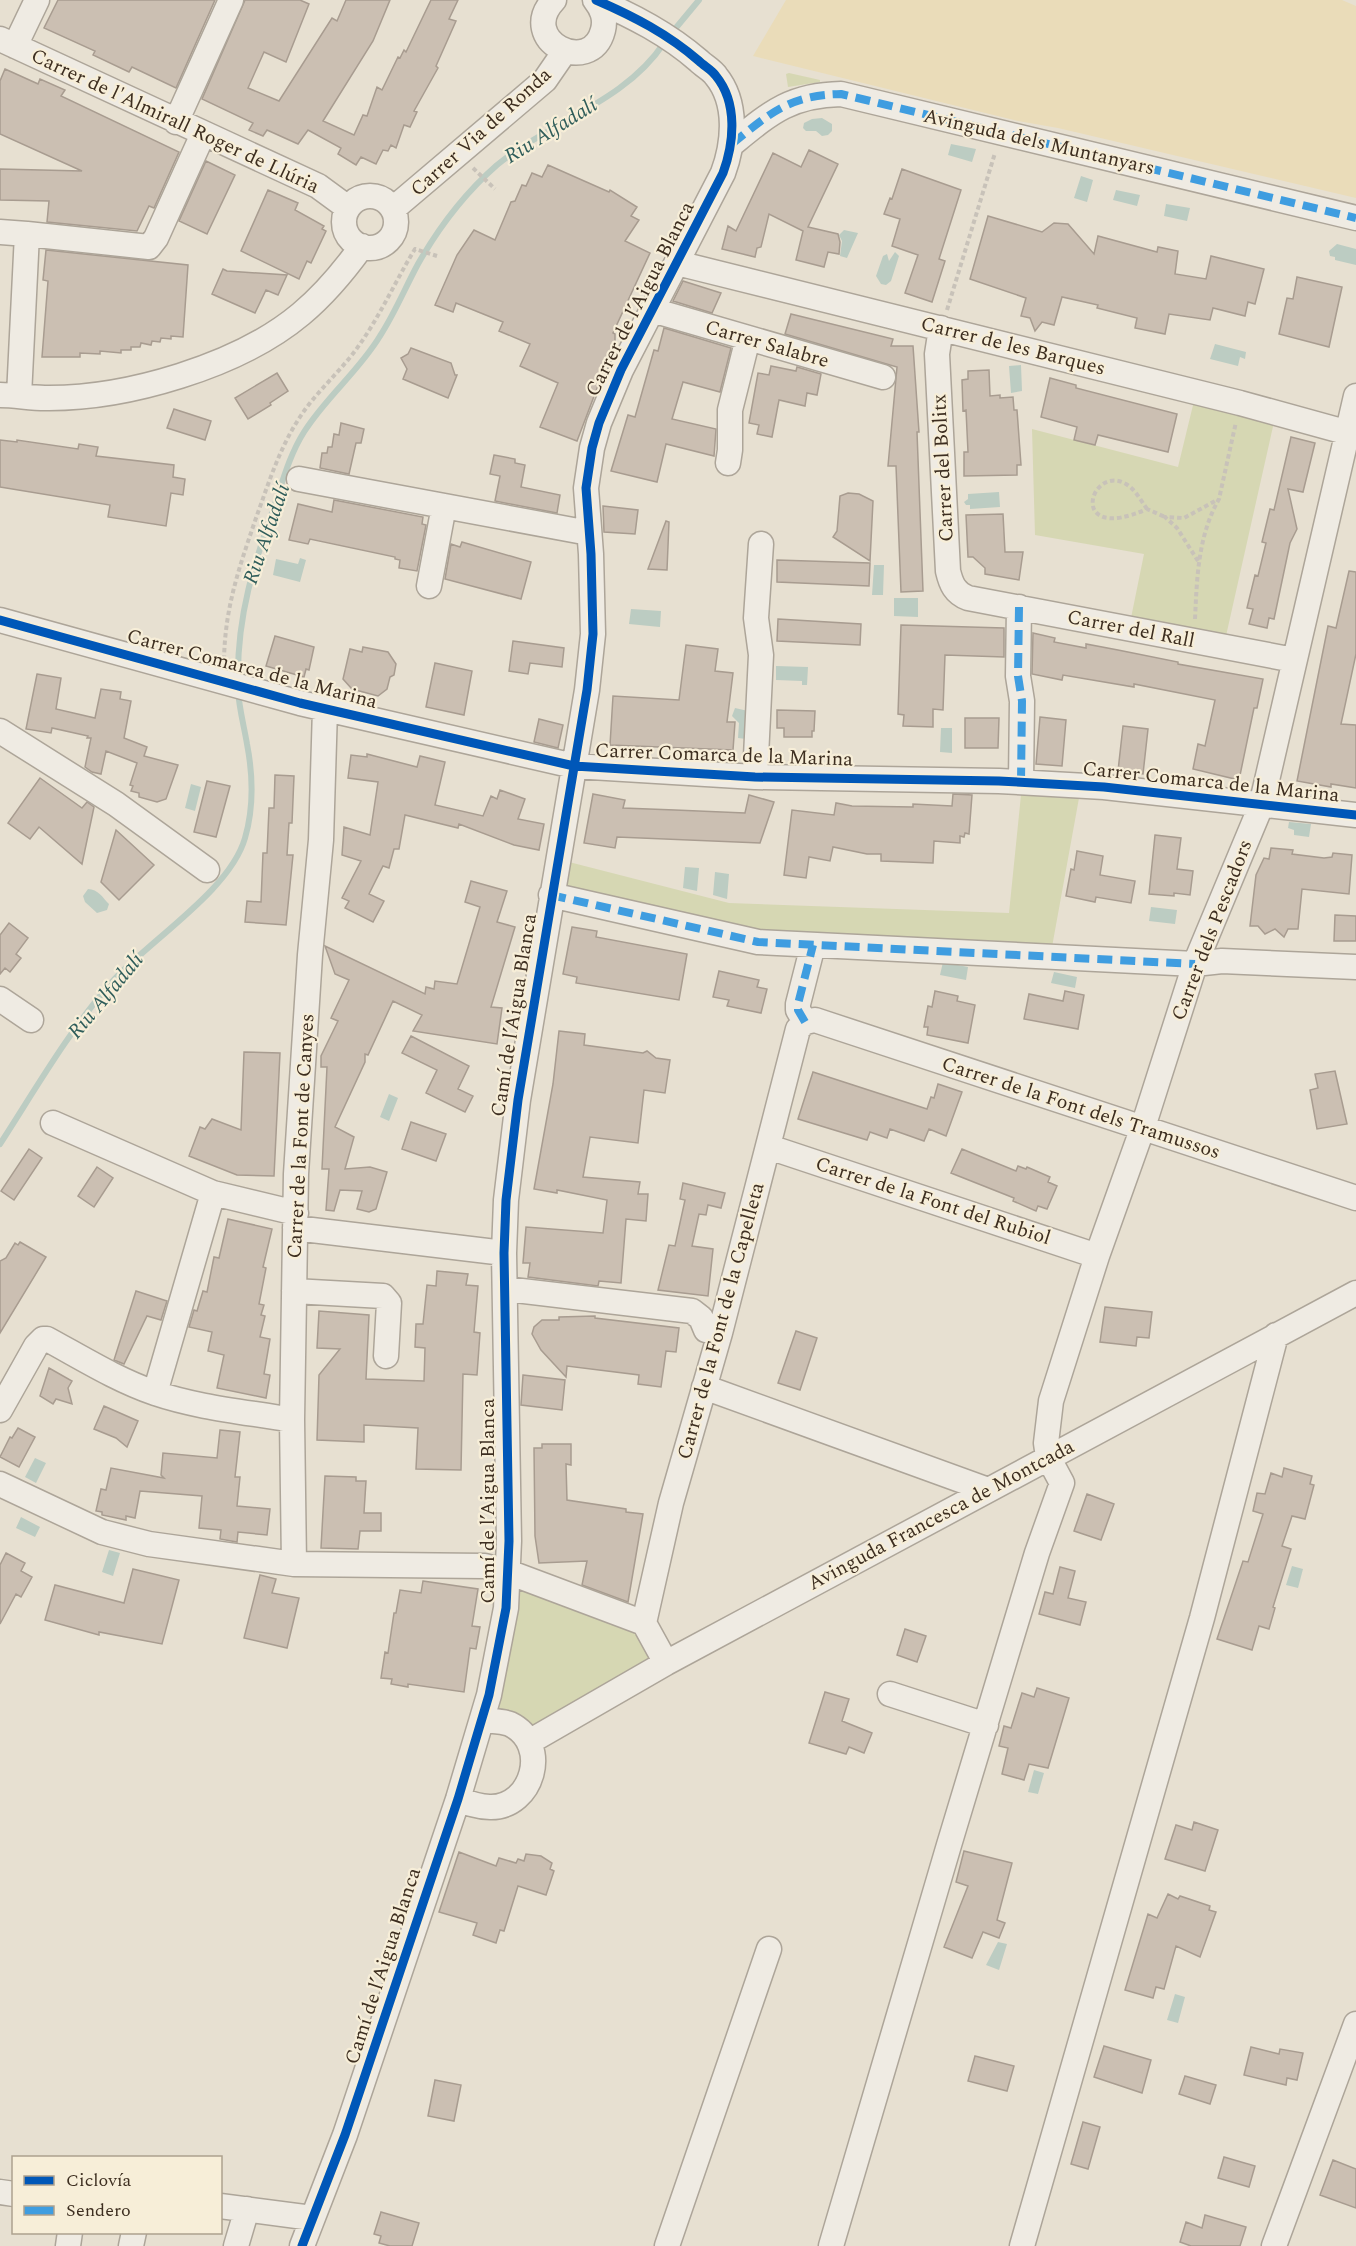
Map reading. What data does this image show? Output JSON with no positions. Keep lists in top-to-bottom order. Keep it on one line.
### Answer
{"streets":{"street":["Carrer de l'Almirall Roger de Llúria","Carrer Via de Ronda","Avinguda dels Muntanyars","Carrer de l’Aigua Blanca","Carrer Salabre","Carrer de les Barques","Carrer del Bolitx","Carrer del Rall","Carrer Comarca de la Marina","Carrer dels Pescadors","Camí de l’Aigua Blanca","Carrer de la Font dels Tramussos","Carrer de la Font de Canyes","Carrer de la Font del Rubiol","Carrer de la Font de la Capelleta","Avinguda Francesca de Montcada"]},"crossings":[["Carrer de l'Almirall Roger de Llúria","Carrer Via de Ronda"],["Avinguda dels Muntanyars","Carrer de l’Aigua Blanca"],["Carrer de l’Aigua Blanca","Carrer Salabre"],["Carrer de l’Aigua Blanca","Carrer de les Barques"],["Carrer de l’Aigua Blanca","Carrer Comarca de la Marina"],["Carrer de l’Aigua Blanca","Camí de l’Aigua Blanca"],["Carrer de les Barques","Carrer del Bolitx"],["Carrer de les Barques","Carrer dels Pescadors"],["Carrer del Bolitx","Carrer del Rall"],["Carrer del Rall","Carrer dels Pescadors"],["Carrer Comarca de la Marina","Carrer dels Pescadors"],["Carrer Comarca de la Marina","Camí de l’Aigua Blanca"],["Carrer Comarca de la Marina","Carrer de la Font de Canyes"],["Carrer dels Pescadors","Carrer de la Font dels Tramussos"],["Carrer dels Pescadors","Carrer de la Font del Rubiol"],["Carrer dels Pescadors","Avinguda Francesca de Montcada"],["Camí de l’Aigua Blanca","Avinguda Francesca de Montcada"],["Carrer de la Font dels Tramussos","Carrer de la Font de la Capelleta"],["Carrer de la Font del Rubiol","Carrer de la Font de la Capelleta"]],"water":["Riu Alfadalí"],"legend":["Ciclovía","Sendero"]}
